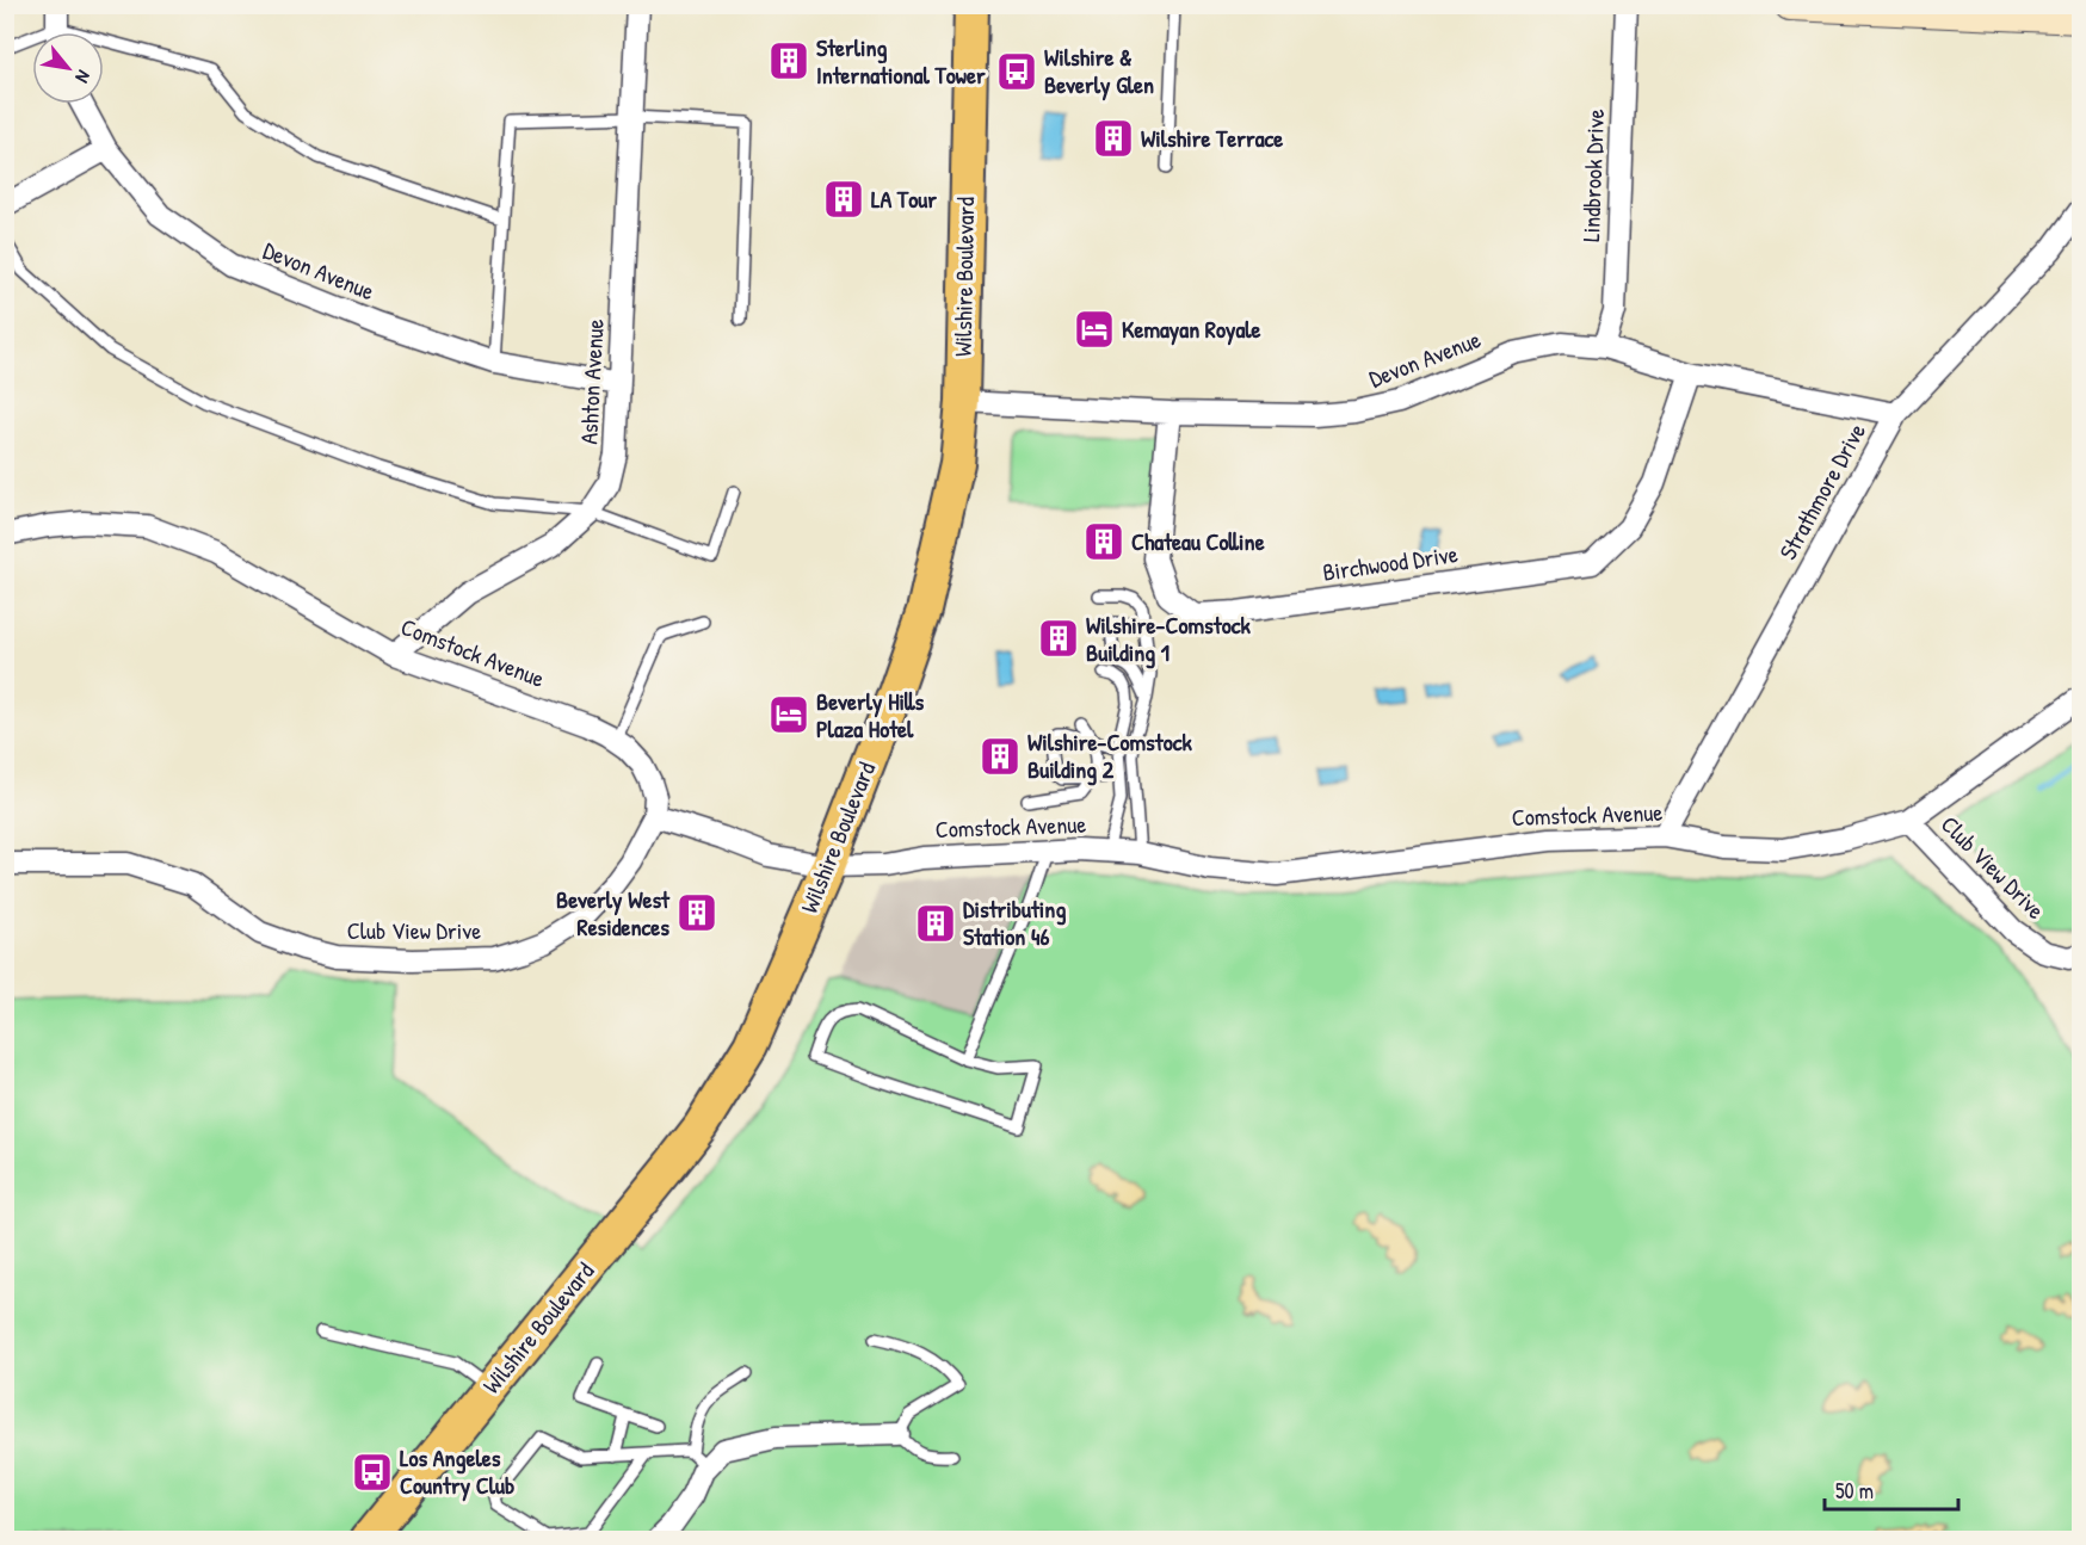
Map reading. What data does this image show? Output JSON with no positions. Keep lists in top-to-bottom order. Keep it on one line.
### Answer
{"streets":{"main road":["Wilshire Boulevard"],"street":["Lindbrook Drive","Devon Avenue","Ashton Avenue","Strathmore Drive","Birchwood Drive","Comstock Avenue","Club View Drive"]},"crossings":[["Lindbrook Drive","Devon Avenue"],["Devon Avenue","Wilshire Boulevard"],["Devon Avenue","Ashton Avenue"],["Devon Avenue","Strathmore Drive"],["Devon Avenue","Birchwood Drive"],["Wilshire Boulevard","Comstock Avenue"],["Ashton Avenue","Comstock Avenue"],["Strathmore Drive","Comstock Avenue"],["Comstock Avenue","Club View Drive"]],"places":{"building":["Sterling International Tower","Wilshire Terrace","LA Tour","Chateau Colline","Wilshire-Comstock Building 1","Wilshire-Comstock Building 2","Beverly West Residences","Distributing Station 46"],"bus stop":["Wilshire & Beverly Glen","Los Angeles Country Club"],"hotel":["Kemayan Royale","Beverly Hills Plaza Hotel"]},"scale_bar":"50 m","north":"bottom right"}
